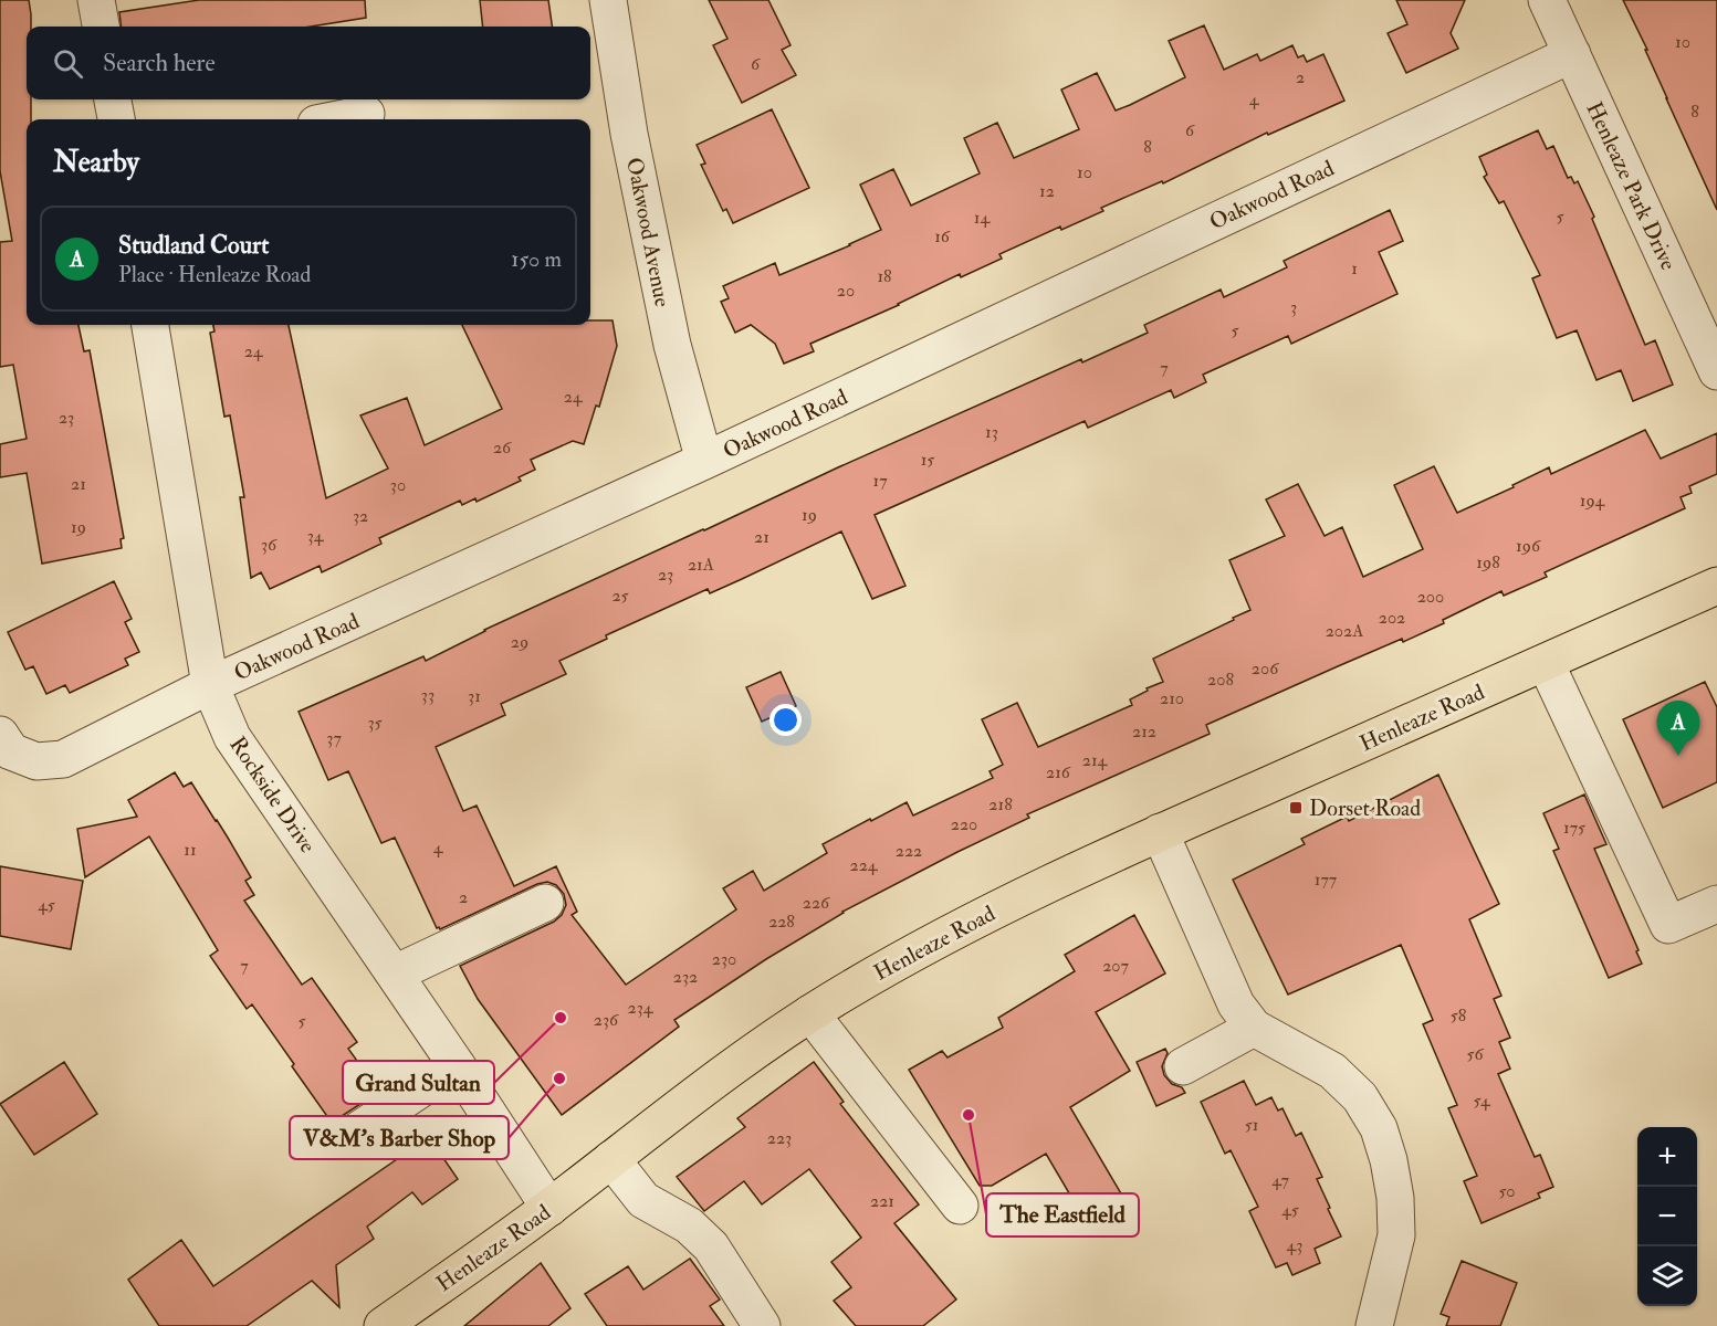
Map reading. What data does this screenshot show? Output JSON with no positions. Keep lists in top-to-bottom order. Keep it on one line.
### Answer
{"streets":{"main road":["Henleaze Road"],"street":["Henleaze Park Drive","Oakwood Road","Oakwood Avenue","Rockside Drive"]},"crossings":[["Henleaze Park Drive","Oakwood Road"],["Oakwood Road","Oakwood Avenue"],["Oakwood Road","Rockside Drive"],["Henleaze Road","Rockside Drive"]],"places":{"transit":["Dorset Road"],"other":["Grand Sultan","V&M's Barber Shop","The Eastfield"]},"house_numbers":["10","6","2","4","8","6","8","10","12","5","14","16","1","18","20","3","5","24","7","24","23","13","26","15","17","21","30","194","19","32","19","34","21","36","196","198","21A","23","25","200","202","202A","29","206","208","33","31","210","35","212","37","214","216","218","220","175","4","11","222","224","177","2","226","45","228","230","7","207","232","234","58","236","5","56","54","51","223","47","50","221","45","43"],"page":{"search":"Search here","heading":"Nearby","list":[{"mark":"A","name":"Studland Court","note":"Place · Henleaze Road","value":"150 m"}],"pins":"A","map_buttons":["+","−"]}}
